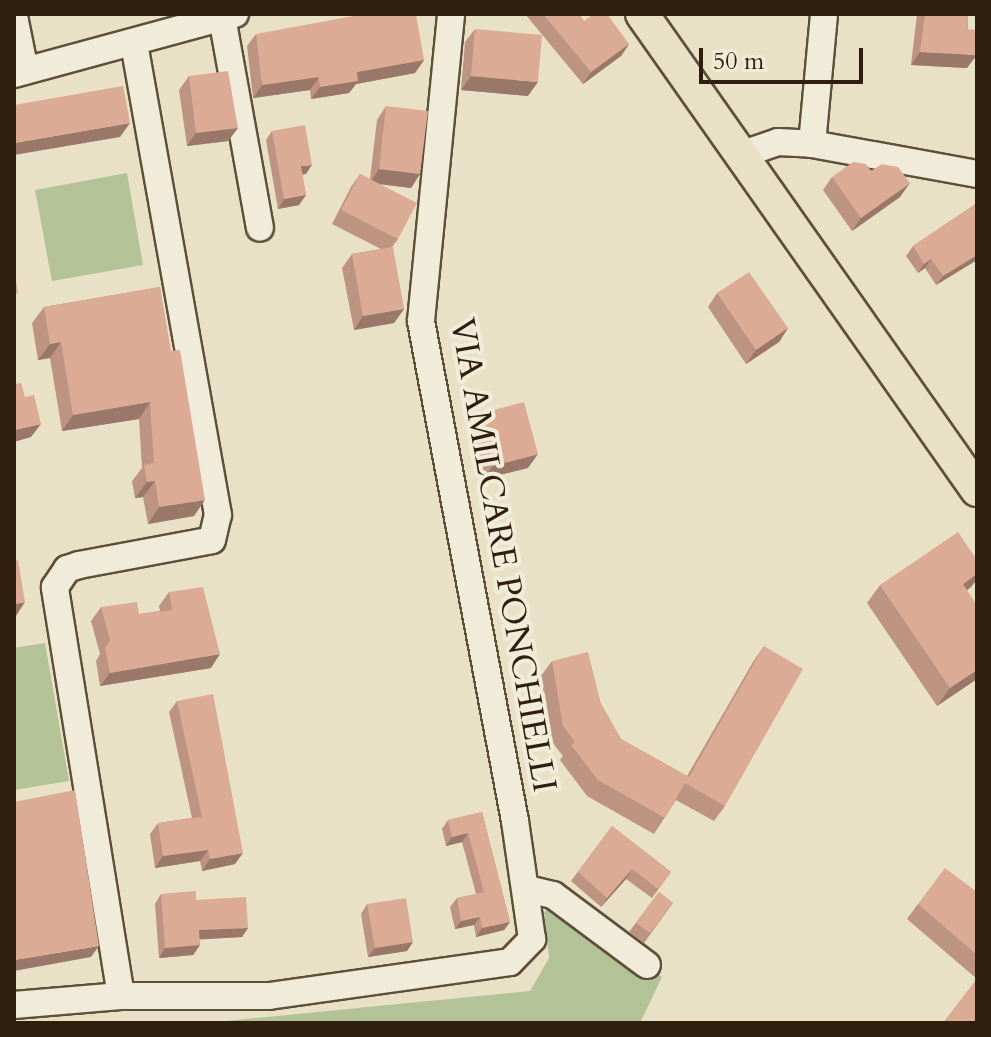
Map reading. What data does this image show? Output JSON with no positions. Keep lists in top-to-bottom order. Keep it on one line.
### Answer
{"streets":{"street":["VIA AMILCARE PONCHIELLI"]},"scale_bar":"50 m"}
